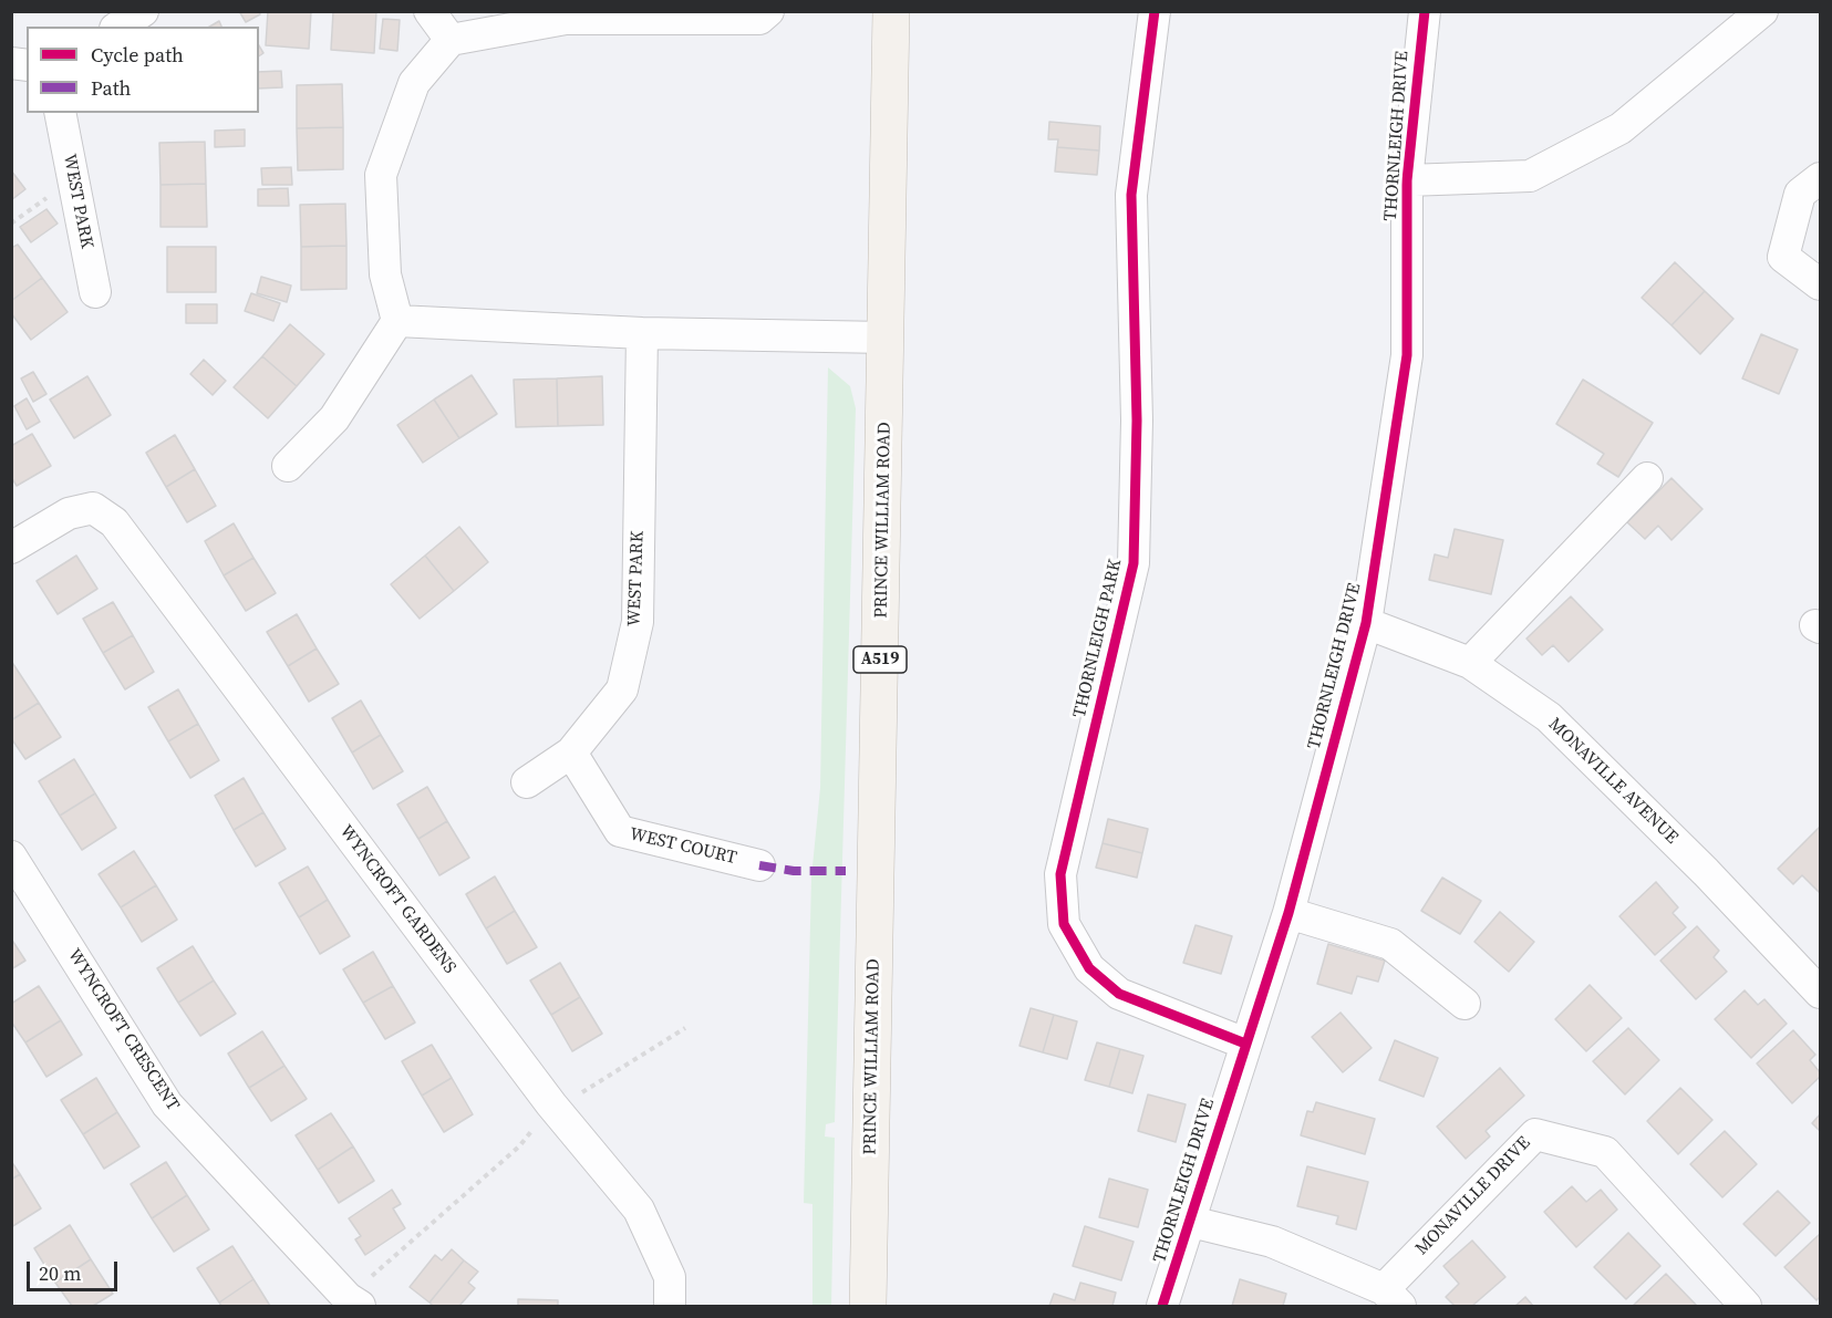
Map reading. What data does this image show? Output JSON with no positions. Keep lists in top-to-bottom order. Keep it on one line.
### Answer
{"streets":{"main road":["PRINCE WILLIAM ROAD","A519"],"street":["THORNLEIGH DRIVE","WEST PARK","THORNLEIGH PARK","MONAVILLE AVENUE","WEST COURT","WYNCROFT GARDENS","WYNCROFT CRESCENT","MONAVILLE DRIVE"]},"crossings":[["THORNLEIGH DRIVE","THORNLEIGH PARK"],["THORNLEIGH DRIVE","MONAVILLE AVENUE"],["WEST PARK","WEST COURT"]],"legend":["Cycle path","Path"],"scale_bar":"20 m"}
